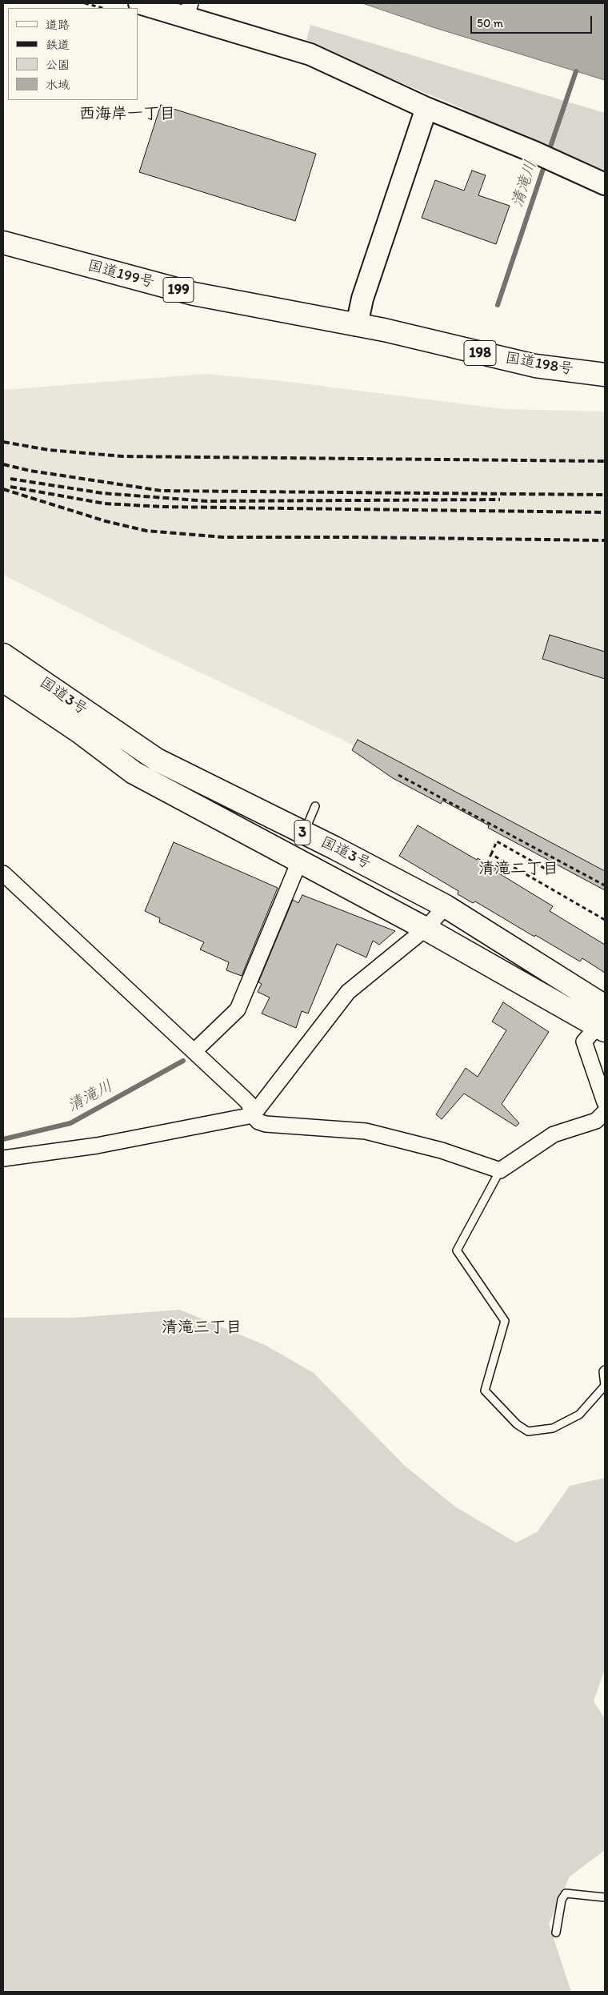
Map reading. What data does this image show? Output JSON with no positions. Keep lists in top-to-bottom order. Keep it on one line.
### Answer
{"streets":{"highway":["国道199号","199","198","国道198号","国道3号","3"]},"crossings":[["国道199号","国道198号"]],"districts":["西海岸一丁目","清滝二丁目","清滝三丁目"],"water":["清滝川"],"legend":["道路","鉄道","公園","水域"],"scale_bar":"50 m"}
